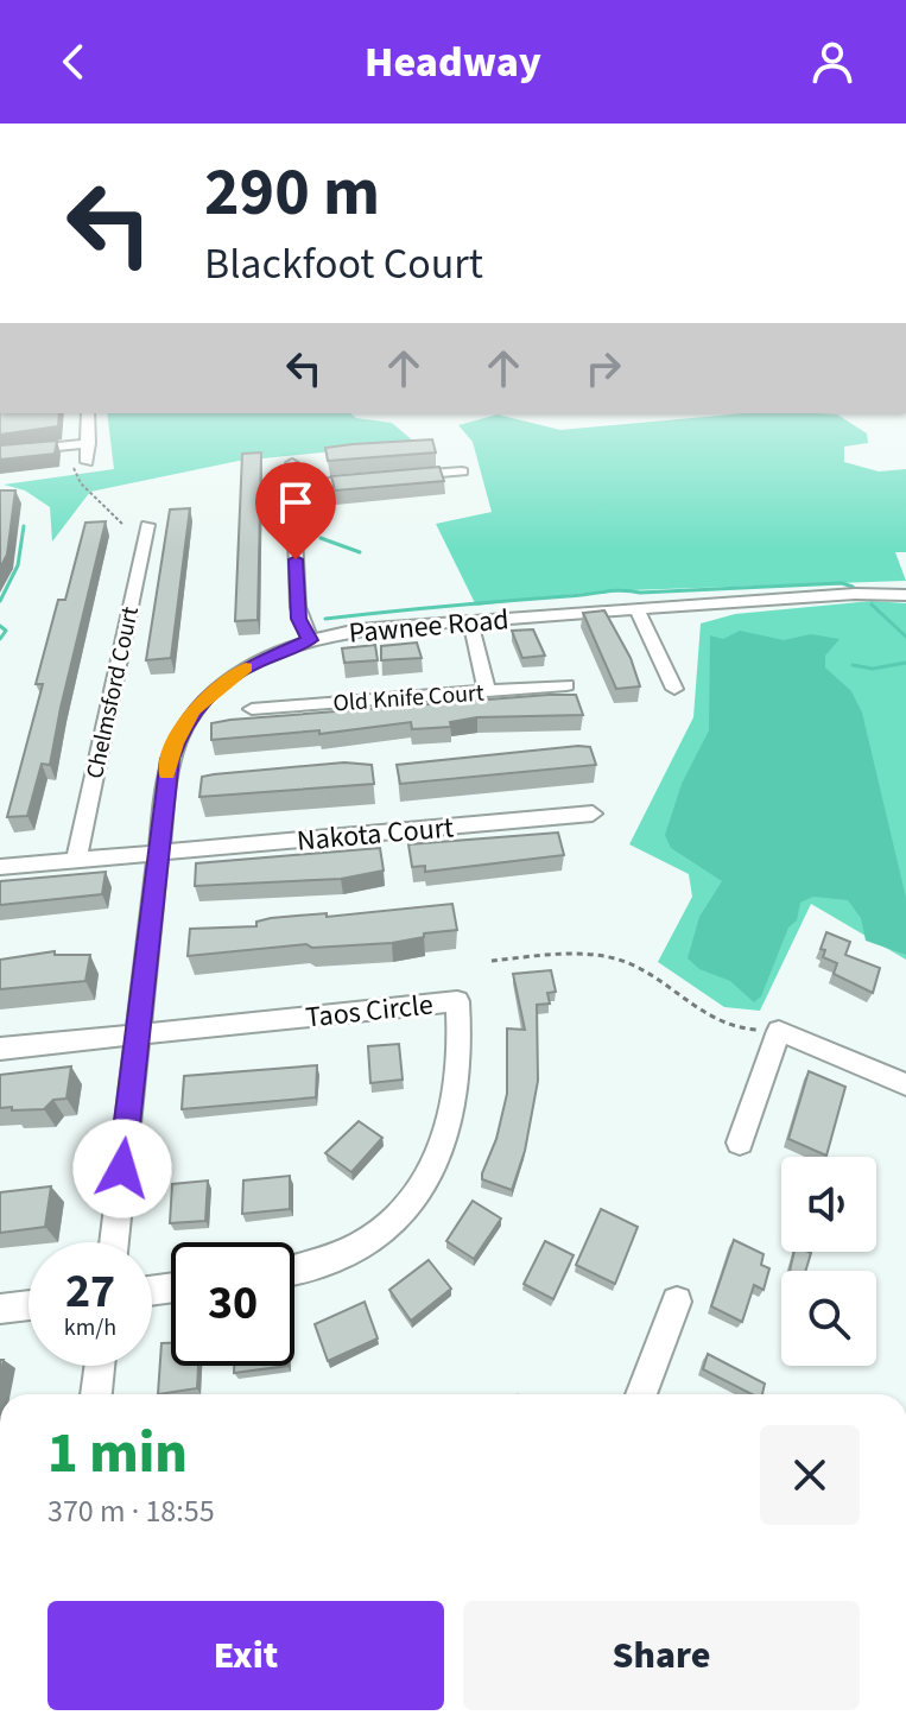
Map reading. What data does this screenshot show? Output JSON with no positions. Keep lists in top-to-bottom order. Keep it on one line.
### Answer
{"streets":{"street":["Pawnee Road","Chelmsford Court","Old Knife Court","Nakota Court","Taos Circle"]},"crossings":[["Pawnee Road","Nakota Court"],["Pawnee Road","Taos Circle"],["Chelmsford Court","Nakota Court"]],"page":{"header":"Headway","turn":["290 m","Blackfoot Court"],"speed":"27 km/h","limit":"30","heading":["1 min","370 m · 18:55"],"buttons":["Exit","Share"]}}
